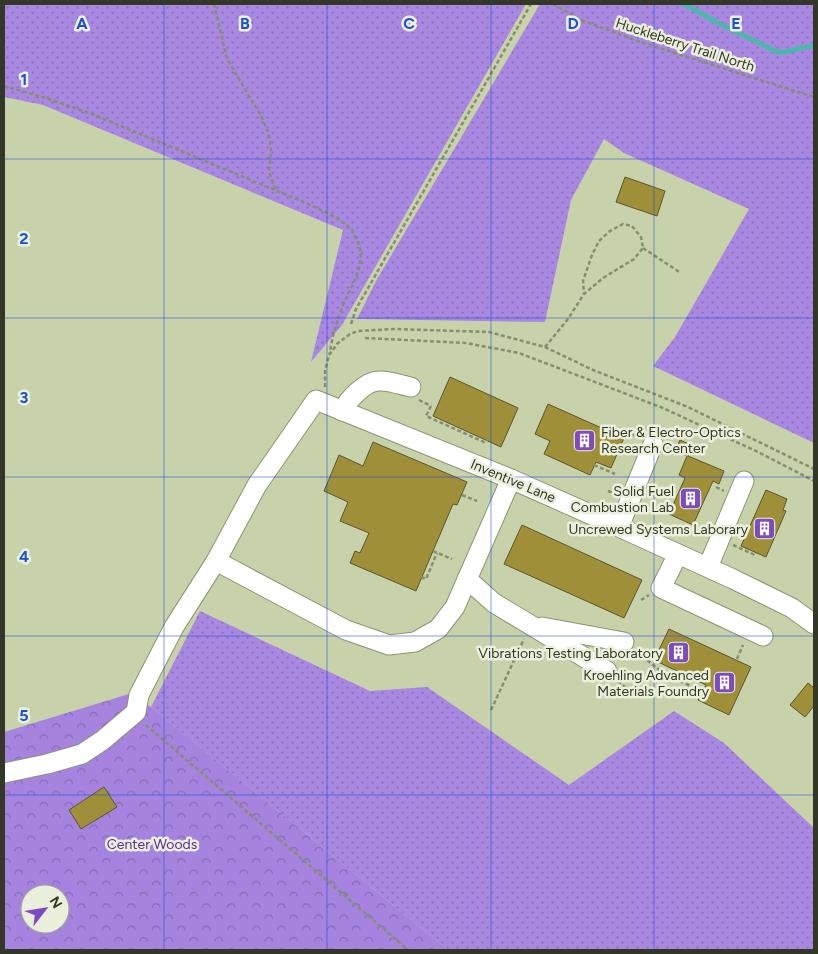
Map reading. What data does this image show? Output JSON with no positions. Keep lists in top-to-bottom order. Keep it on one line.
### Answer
{"streets":{"street":["Inventive Lane"],"path":["Huckleberry Trail North"]},"parks":["Center Woods"],"places":{"building":["Fiber & Electro-Optics Research Center","Solid Fuel Combustion Lab","Uncrewed Systems Laborary","Vibrations Testing Laboratory","Kroehling Advanced Materials Foundry"]},"north":"top right","grid":{"columns":["A","B","C","D","E"],"rows":["1","2","3","4","5"]}}
